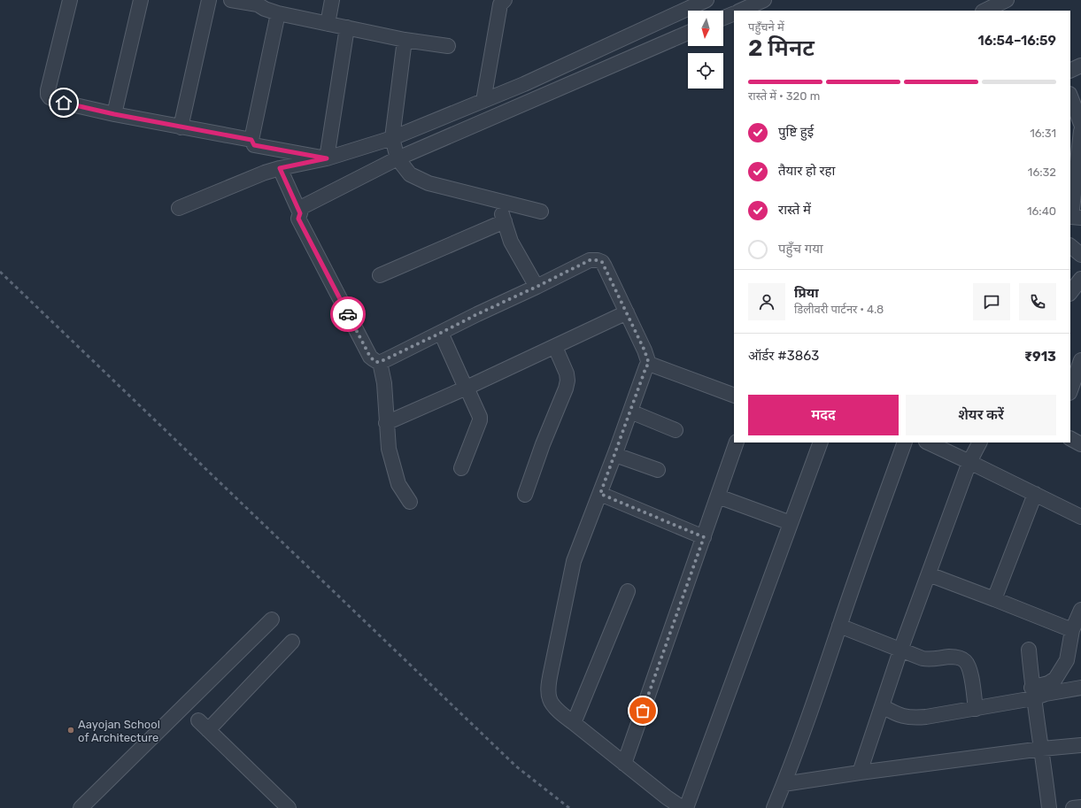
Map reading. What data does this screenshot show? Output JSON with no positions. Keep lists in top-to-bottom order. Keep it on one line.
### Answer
{"places":["Aayojan School of Architecture"],"north":"bottom","page":{"heading":["2 मिनट","पहुँचने में","16:54–16:59"],"panel":["प्रिया","डिलीवरी पार्टनर · 4.8","ऑर्डर #3863","₹913"],"bar":"रास्ते में · 320 m","list":[["पुष्टि हुई","16:31"],["तैयार हो रहा","16:32"],["रास्ते में","16:40"],"पहुँच गया"],"buttons":["मदद","शेयर करें"]}}
